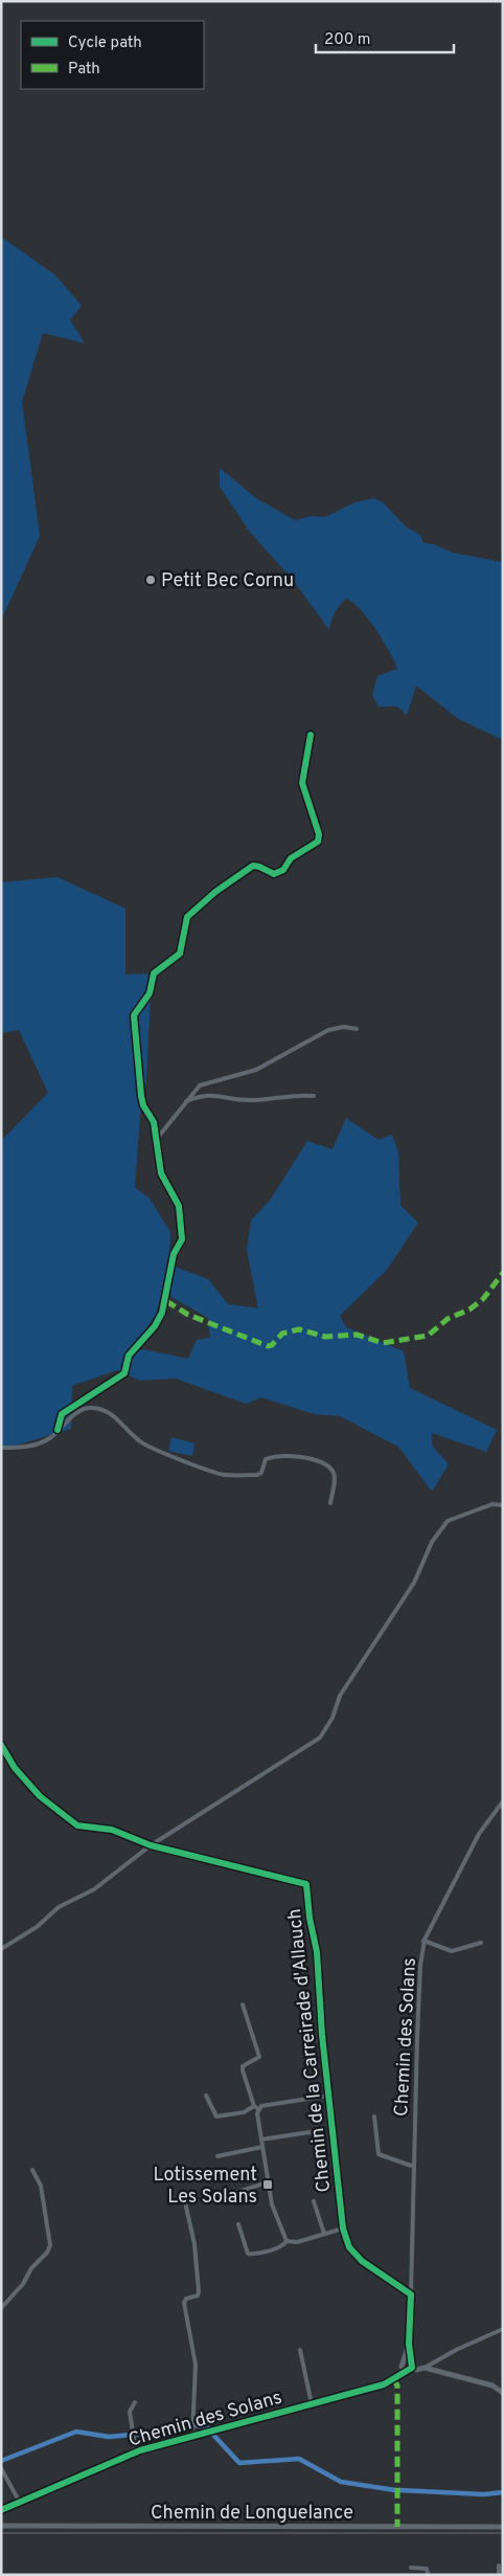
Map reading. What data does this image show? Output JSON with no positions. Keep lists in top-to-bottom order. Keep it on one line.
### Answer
{"streets":{"street":["Chemin des Solans","Chemin de la Carreirade d'Allauch","Chemin de Longuelance"]},"crossings":[["Chemin des Solans","Chemin de la Carreirade d'Allauch"]],"places":{"other":["Petit Bec Cornu"],"transit":["Lotissement Les Solans"]},"legend":["Cycle path","Path"],"scale_bar":"200 m"}
